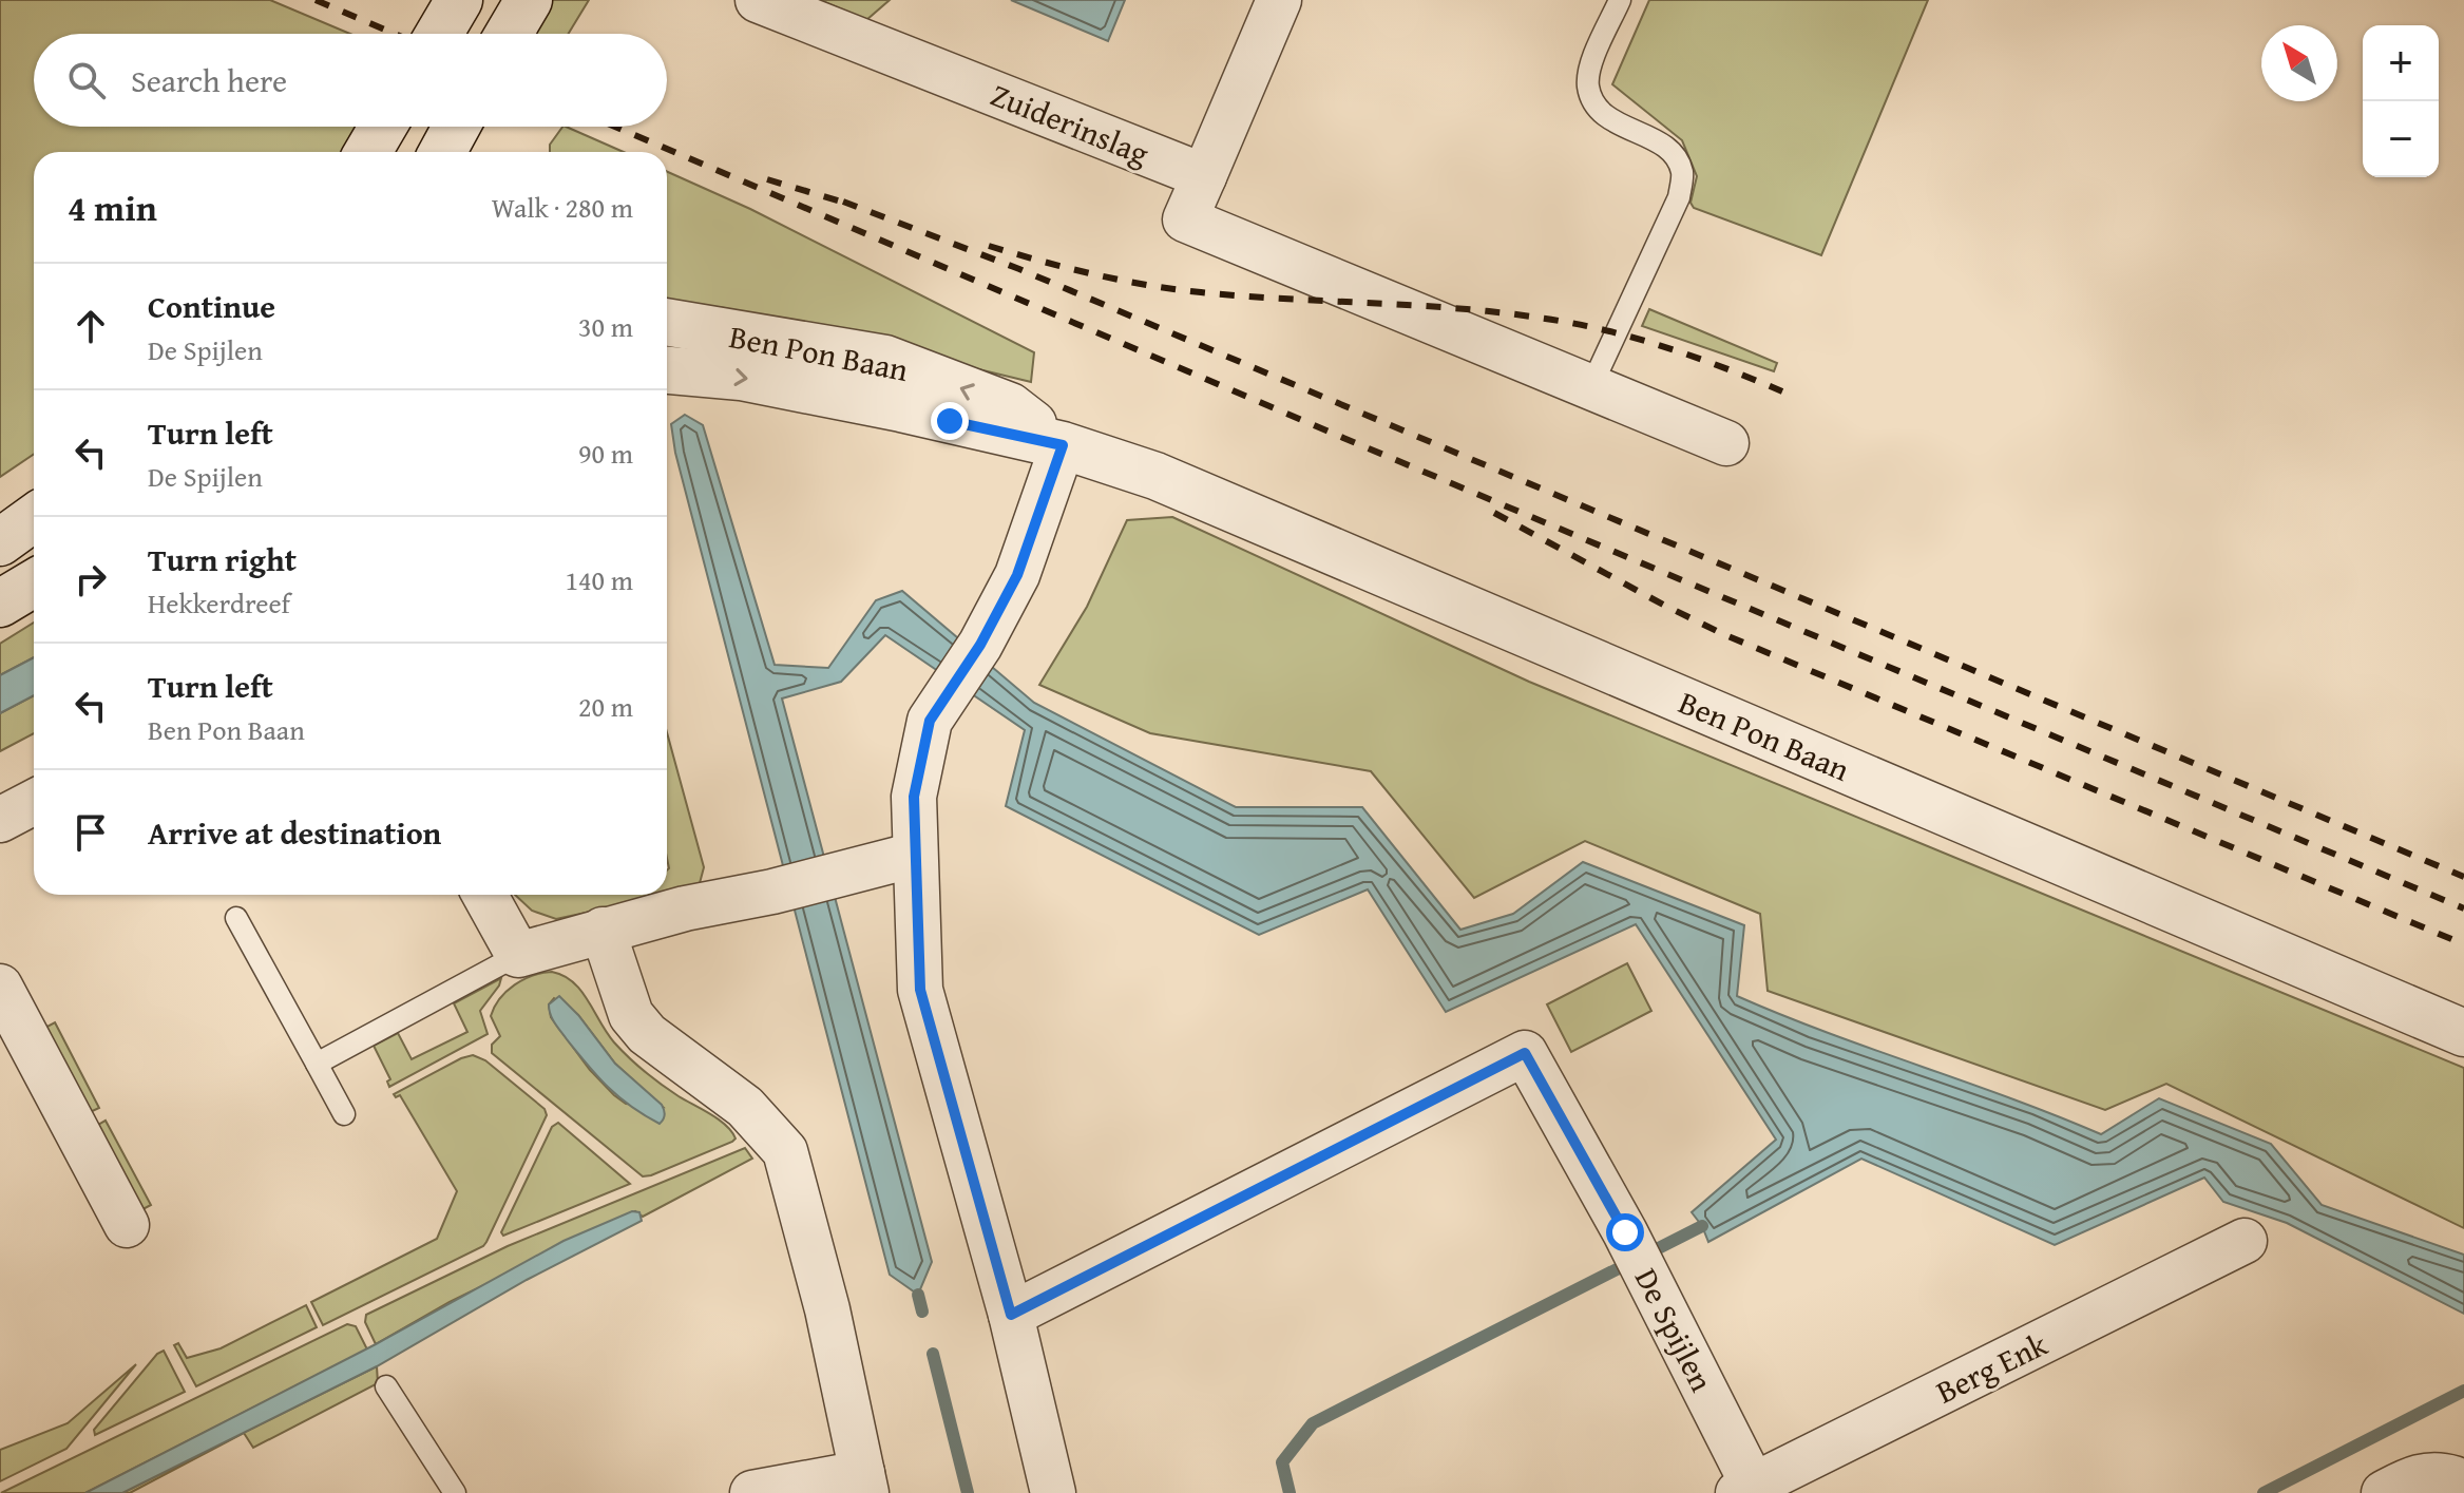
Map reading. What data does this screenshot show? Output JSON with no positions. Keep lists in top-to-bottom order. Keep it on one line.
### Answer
{"streets":{"street":["Zuiderinslag","Ben Pon Baan","De Spijlen","Berg Enk"]},"crossings":[["De Spijlen","Berg Enk"]],"north":"top left","page":{"map_buttons":["+","−"],"search":"Search here","heading":["4 min","Walk · 280 m"],"list":[["Continue","De Spijlen","30 m"],["Turn left","De Spijlen","90 m"],["Turn right","Hekkerdreef","140 m"],["Turn left","Ben Pon Baan","20 m"],"Arrive at destination"]}}
